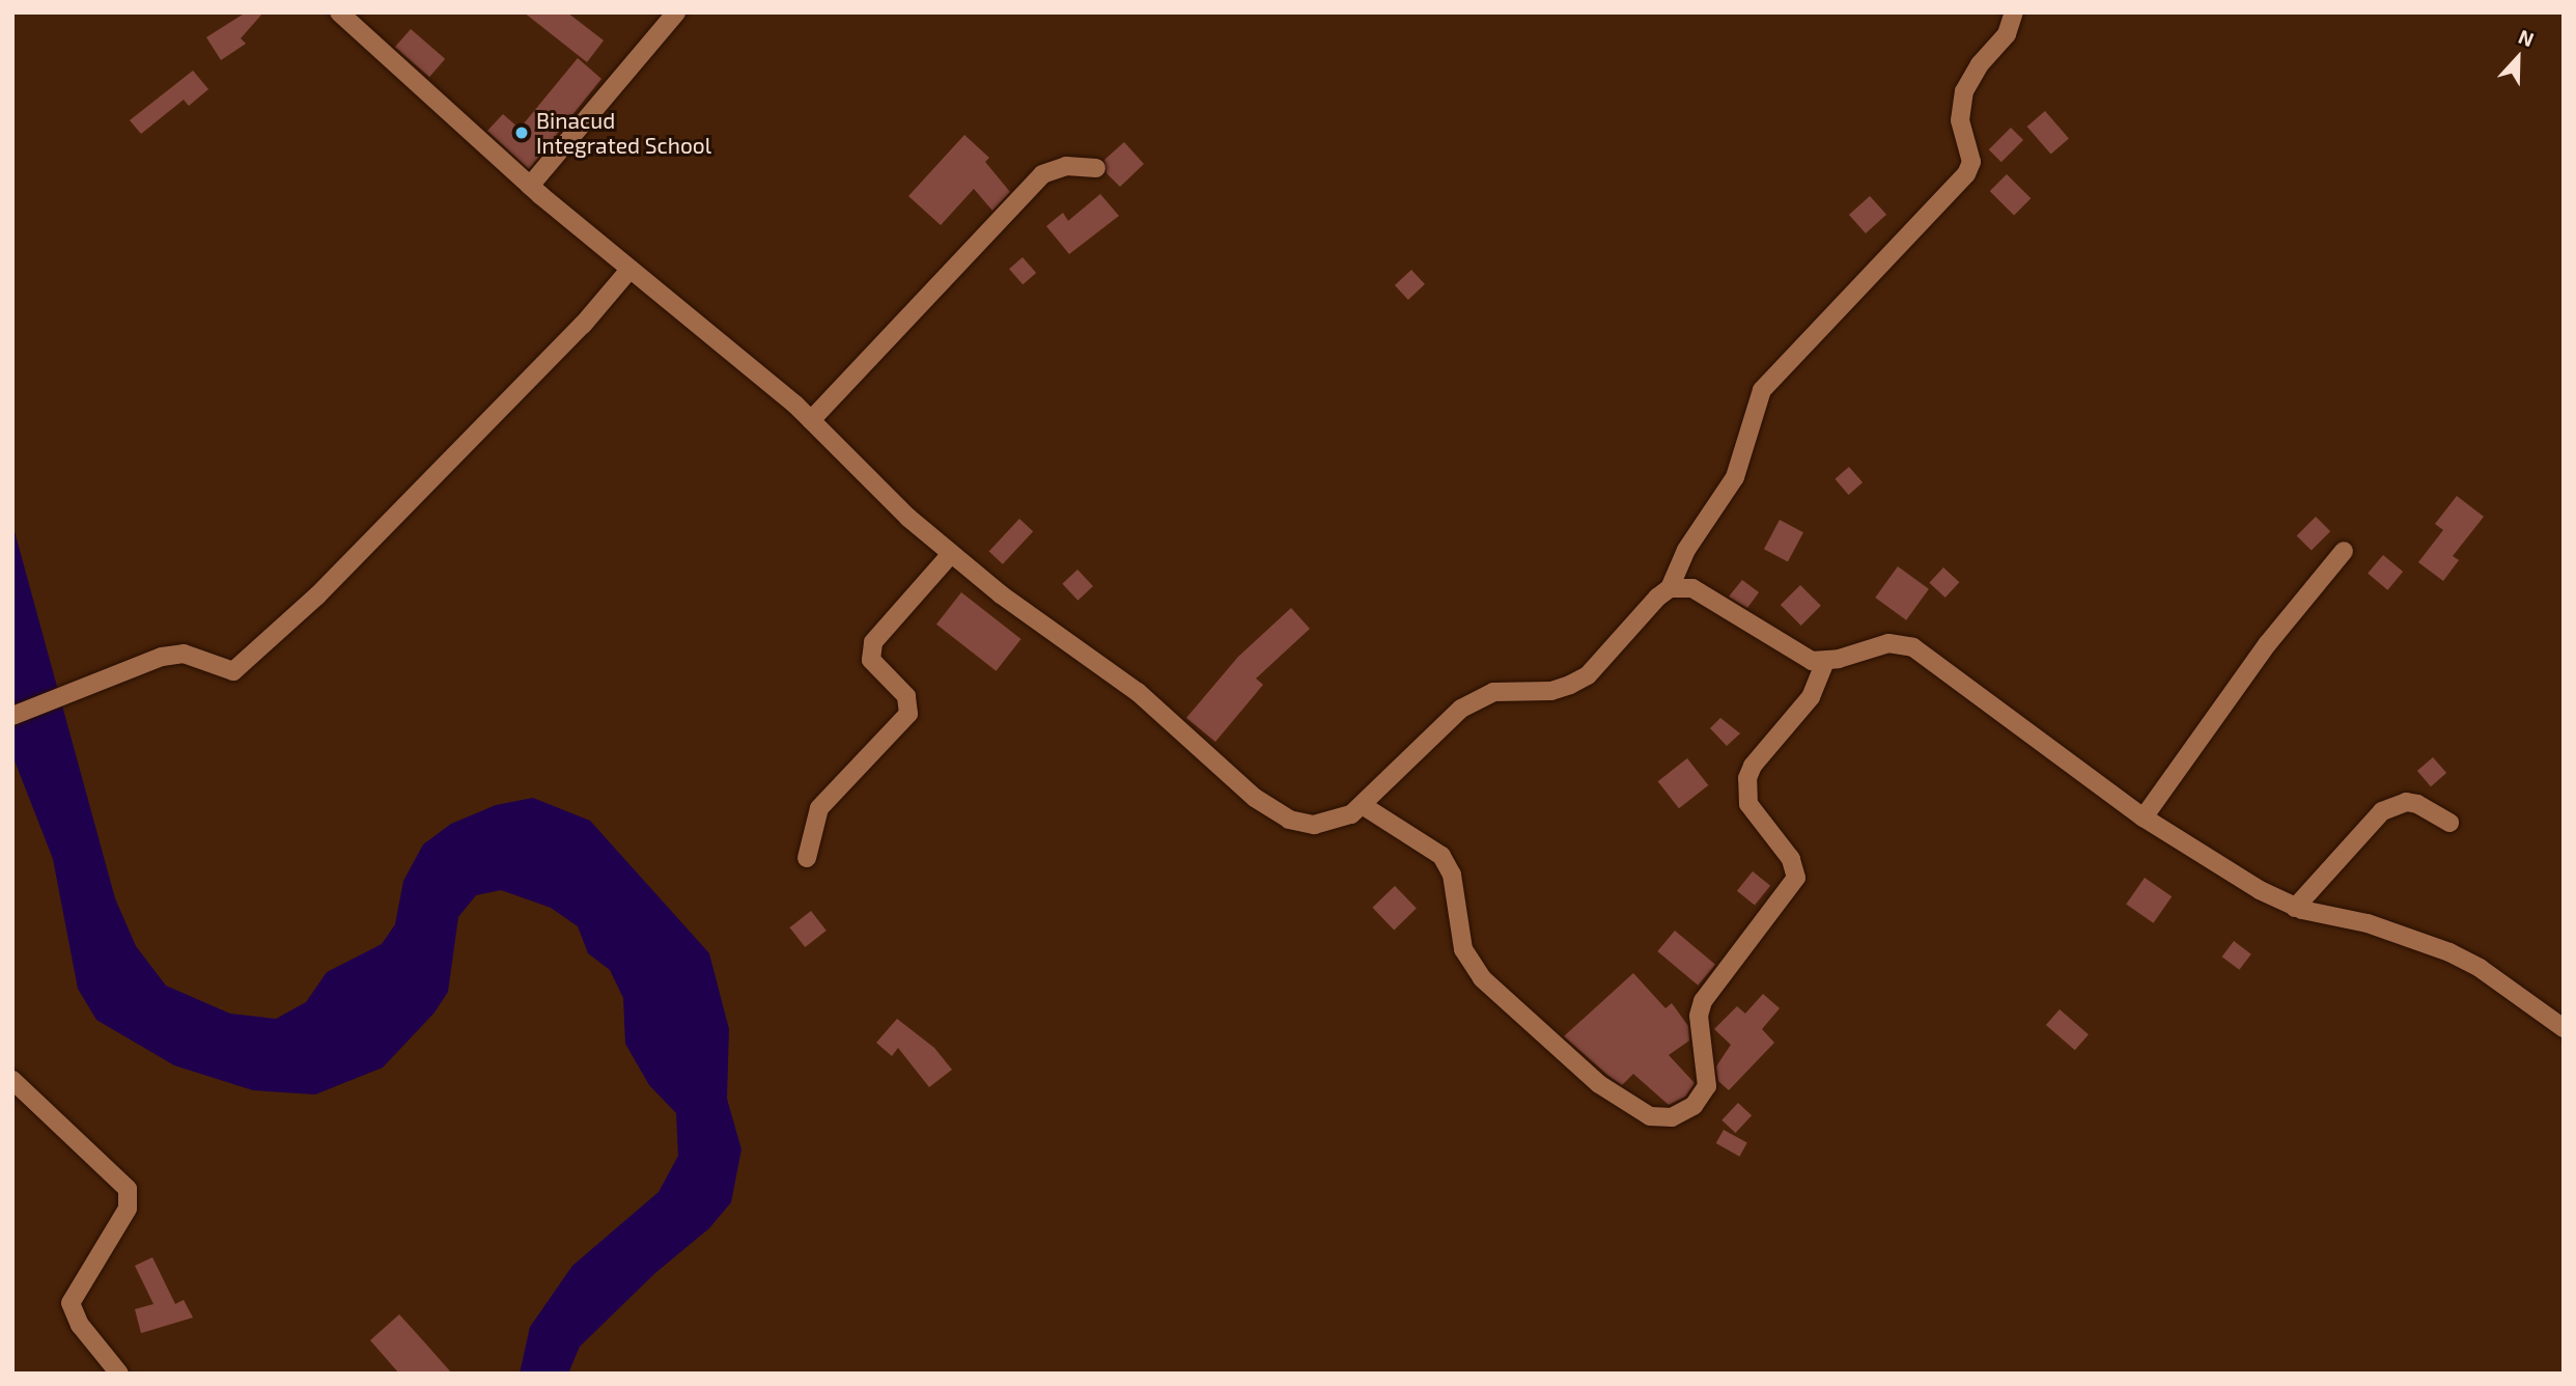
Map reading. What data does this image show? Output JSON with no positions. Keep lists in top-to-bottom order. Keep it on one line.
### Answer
{"places":["Binacud Integrated School"],"north":"top"}
